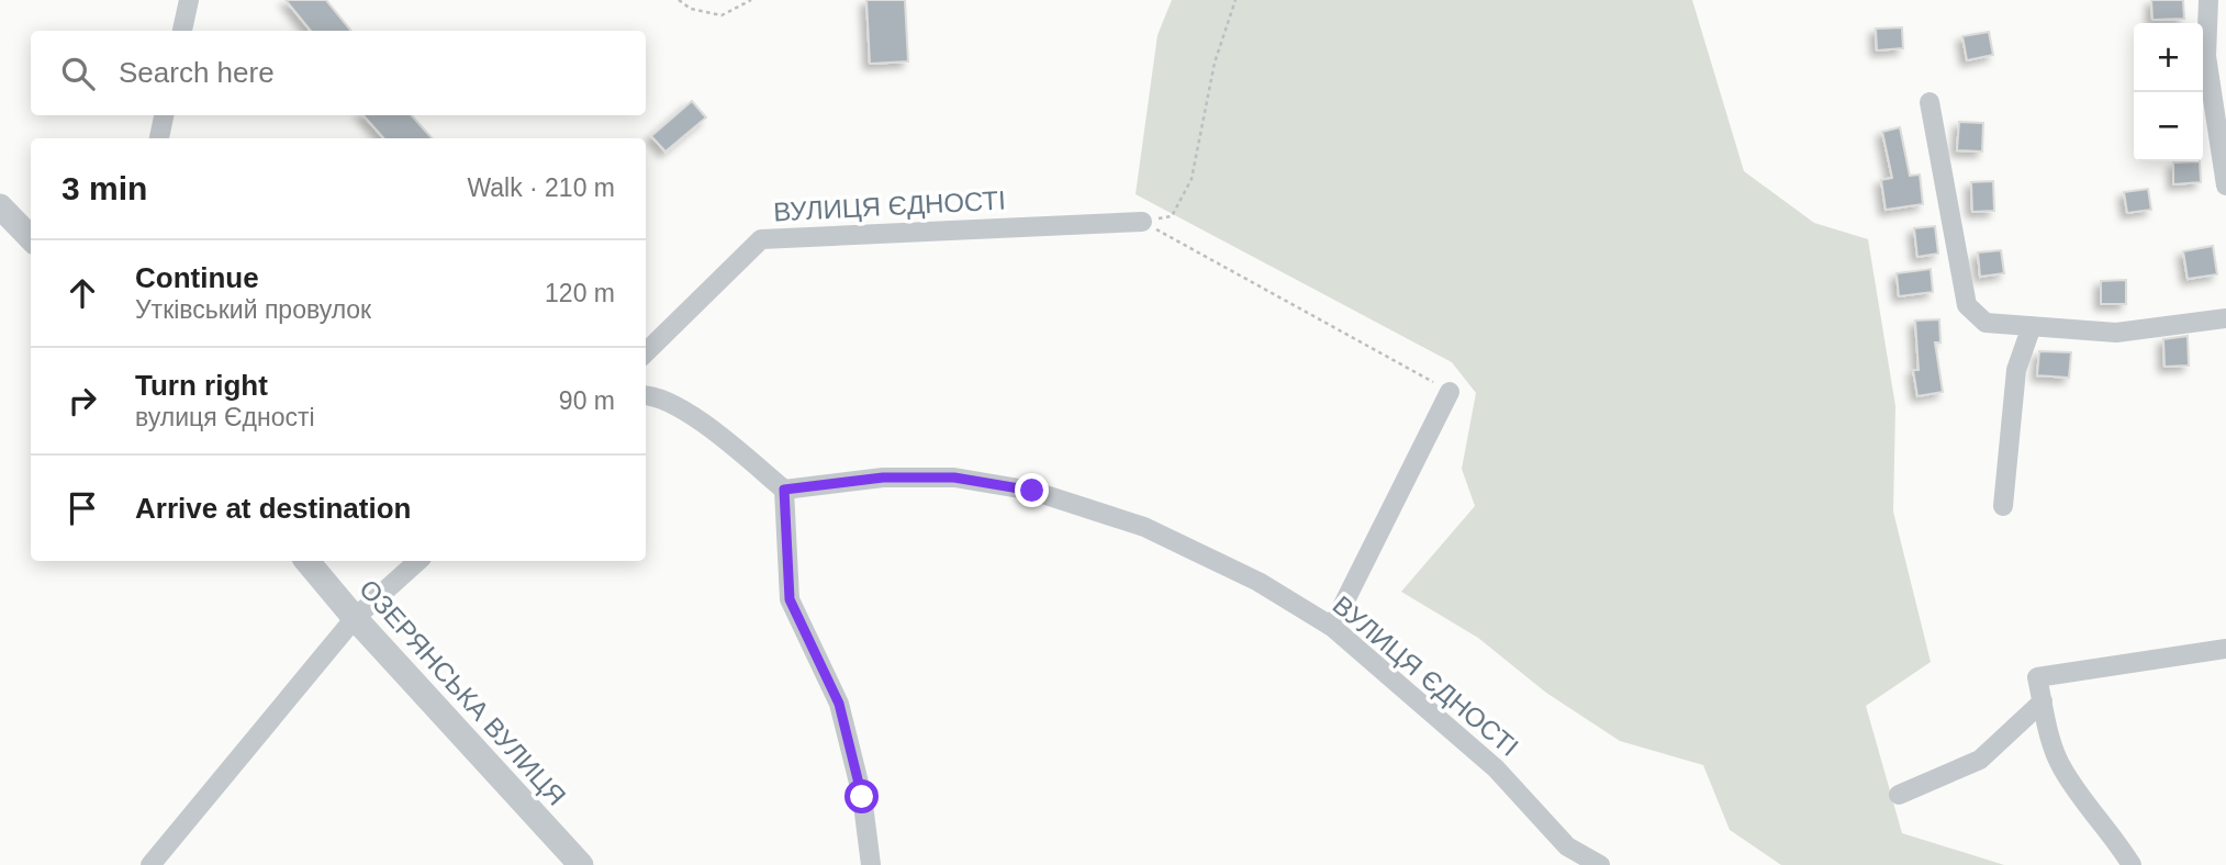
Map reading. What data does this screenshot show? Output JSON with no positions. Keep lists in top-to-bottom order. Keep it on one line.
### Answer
{"streets":{"street":["ВУЛИЦЯ ЄДНОСТІ","ОЗЕРЯНСЬКА ВУЛИЦЯ"]},"page":{"map_buttons":["+","−"],"search":"Search here","heading":["3 min","Walk · 210 m"],"list":[["Continue","Утківський провулок","120 m"],["Turn right","вулиця Єдності","90 m"],"Arrive at destination"]}}
